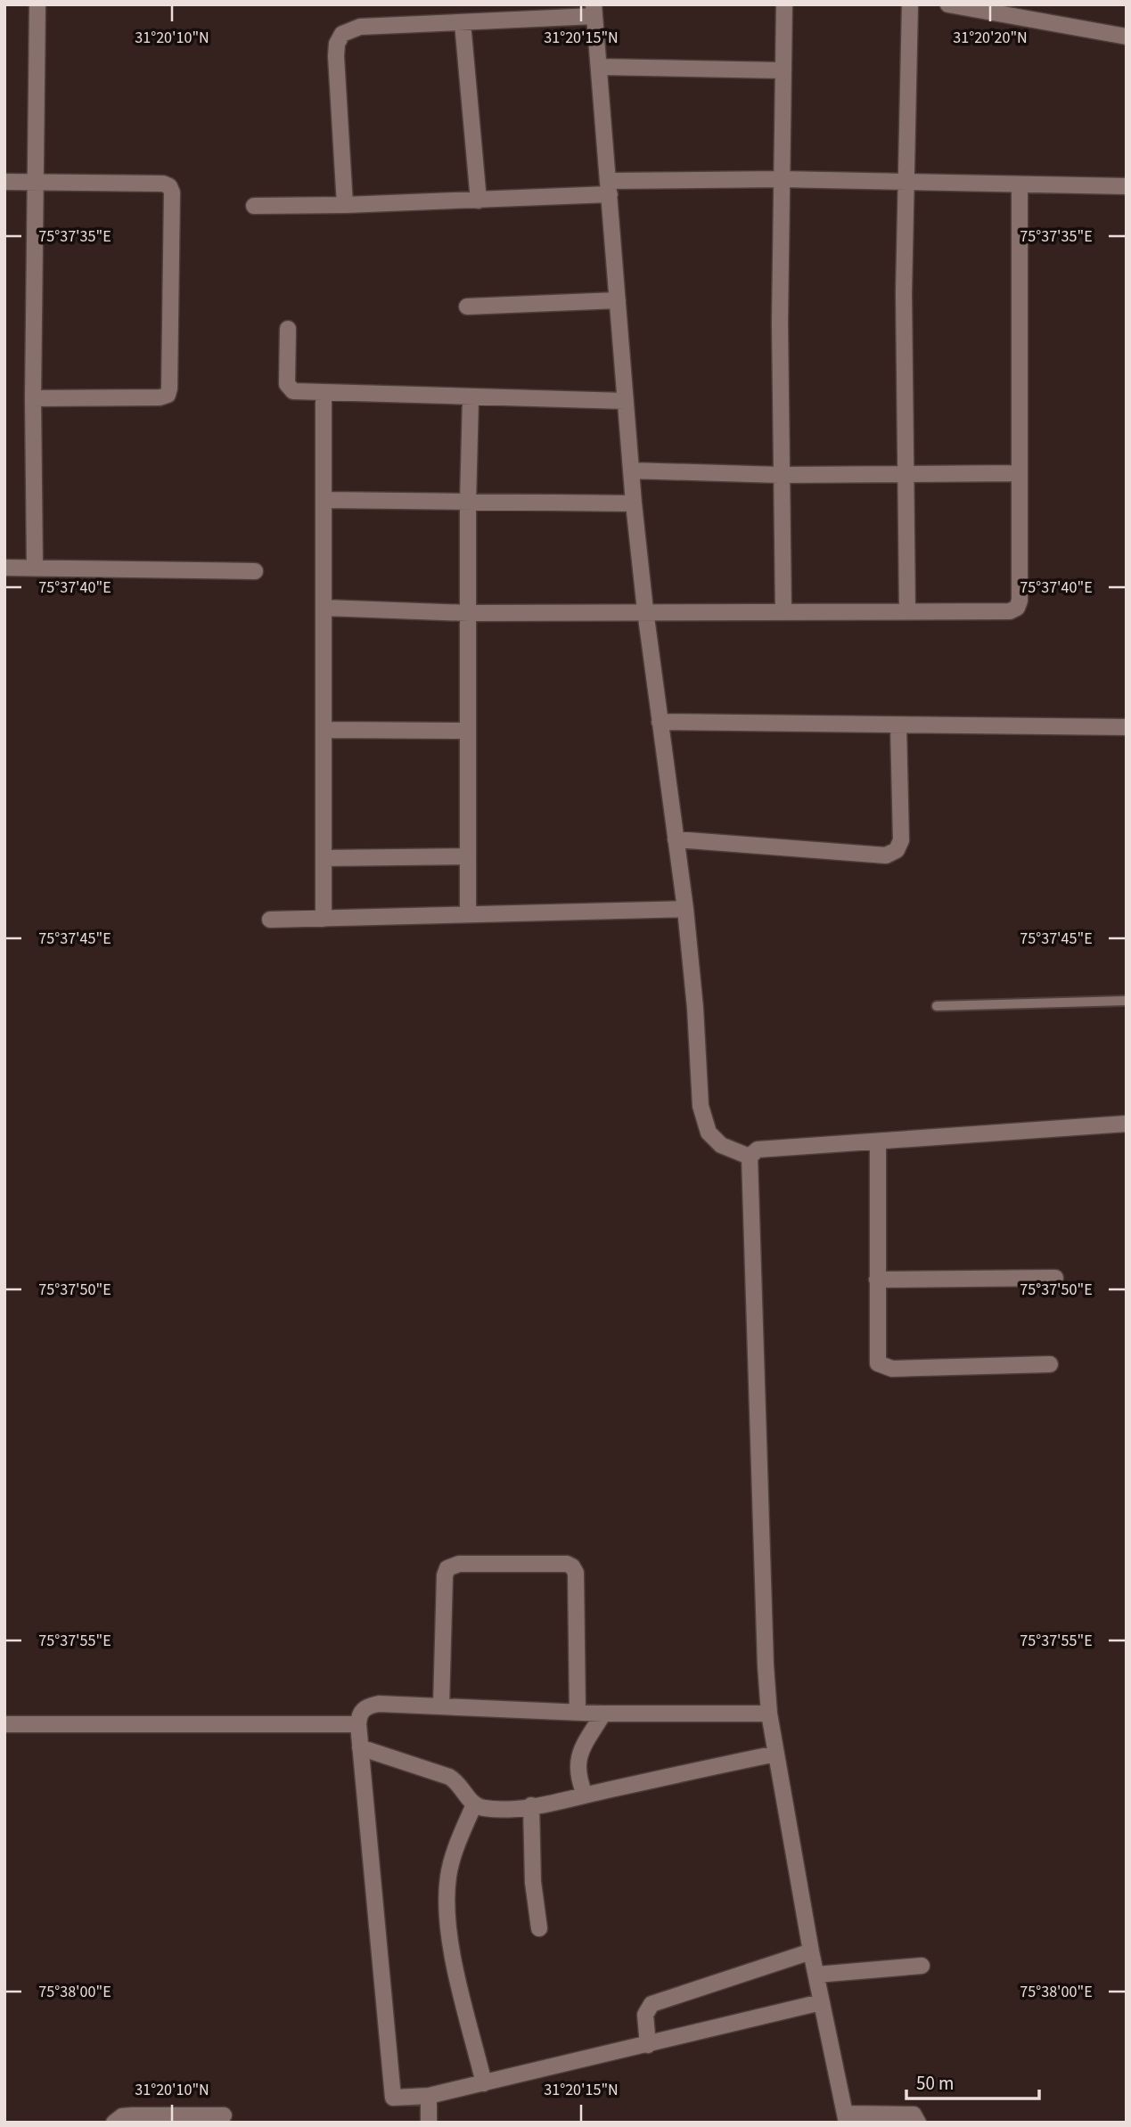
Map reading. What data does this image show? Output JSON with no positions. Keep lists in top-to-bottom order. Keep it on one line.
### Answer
{"scale_bar":"50 m","coordinates":["31°20'10\"N","31°20'15\"N","31°20'20\"N","75°37'35\"E","75°37'40\"E","75°37'45\"E","75°37'50\"E","75°37'55\"E","75°38'00\"E"]}
